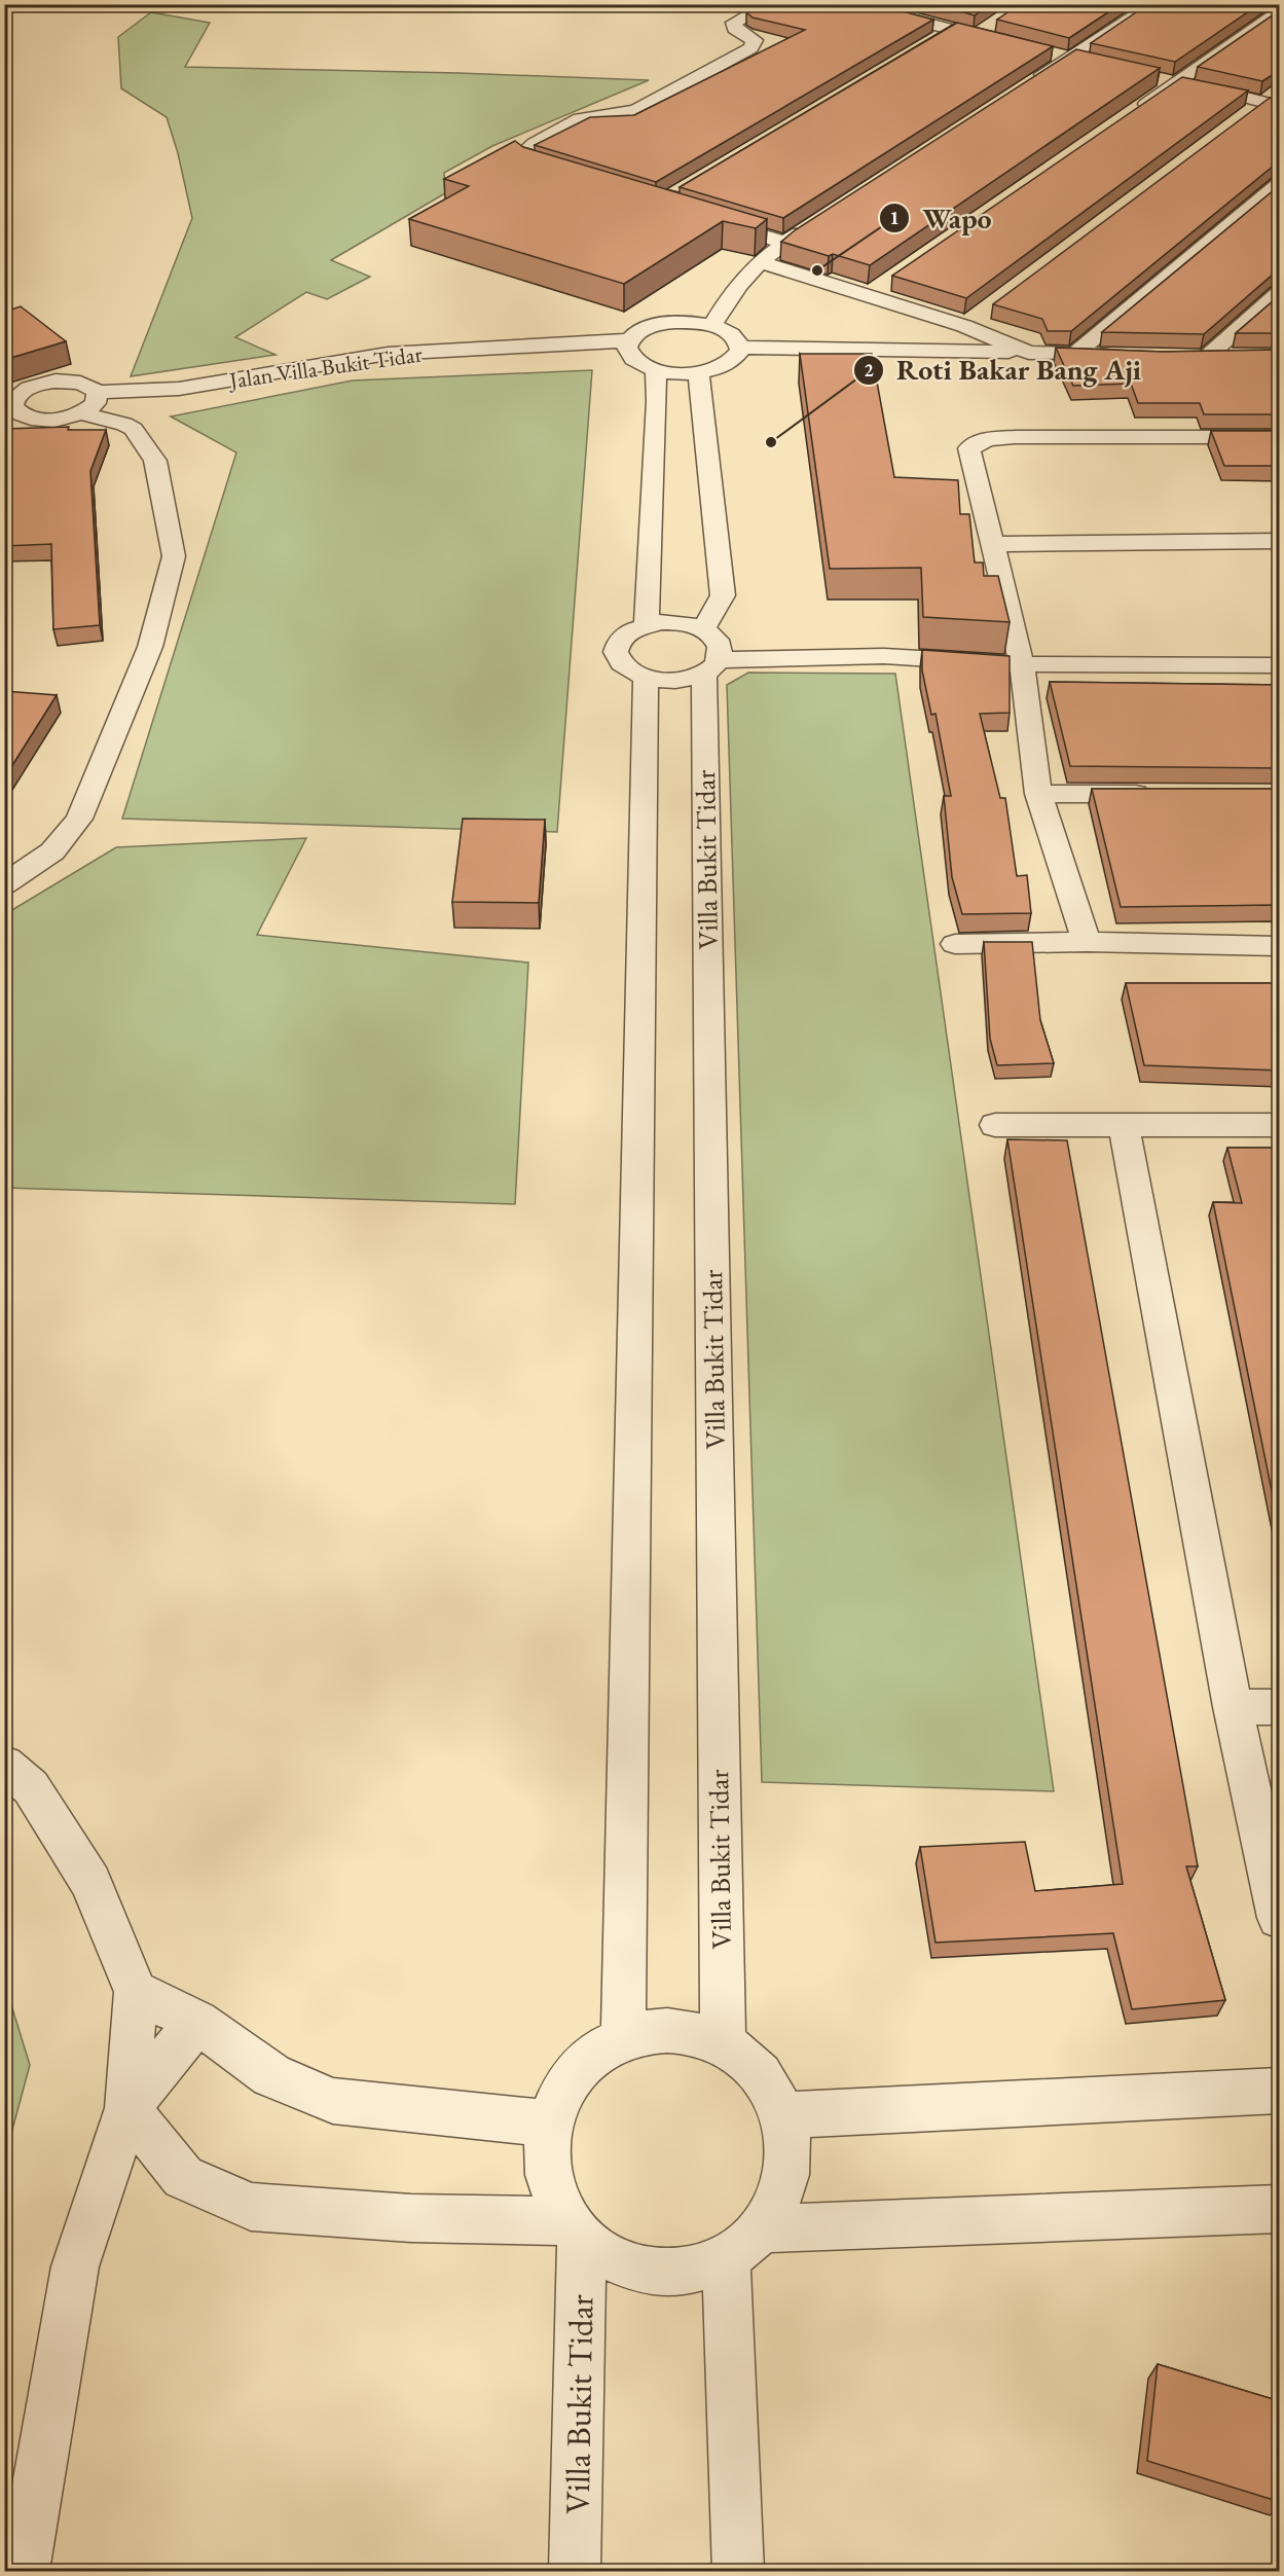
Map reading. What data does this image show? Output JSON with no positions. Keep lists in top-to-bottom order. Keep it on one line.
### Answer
{"streets":{"street":["Jalan Villa Bukit Tidar","Villa Bukit Tidar"]},"places":["Wapo","Roti Bakar Bang Aji"]}
